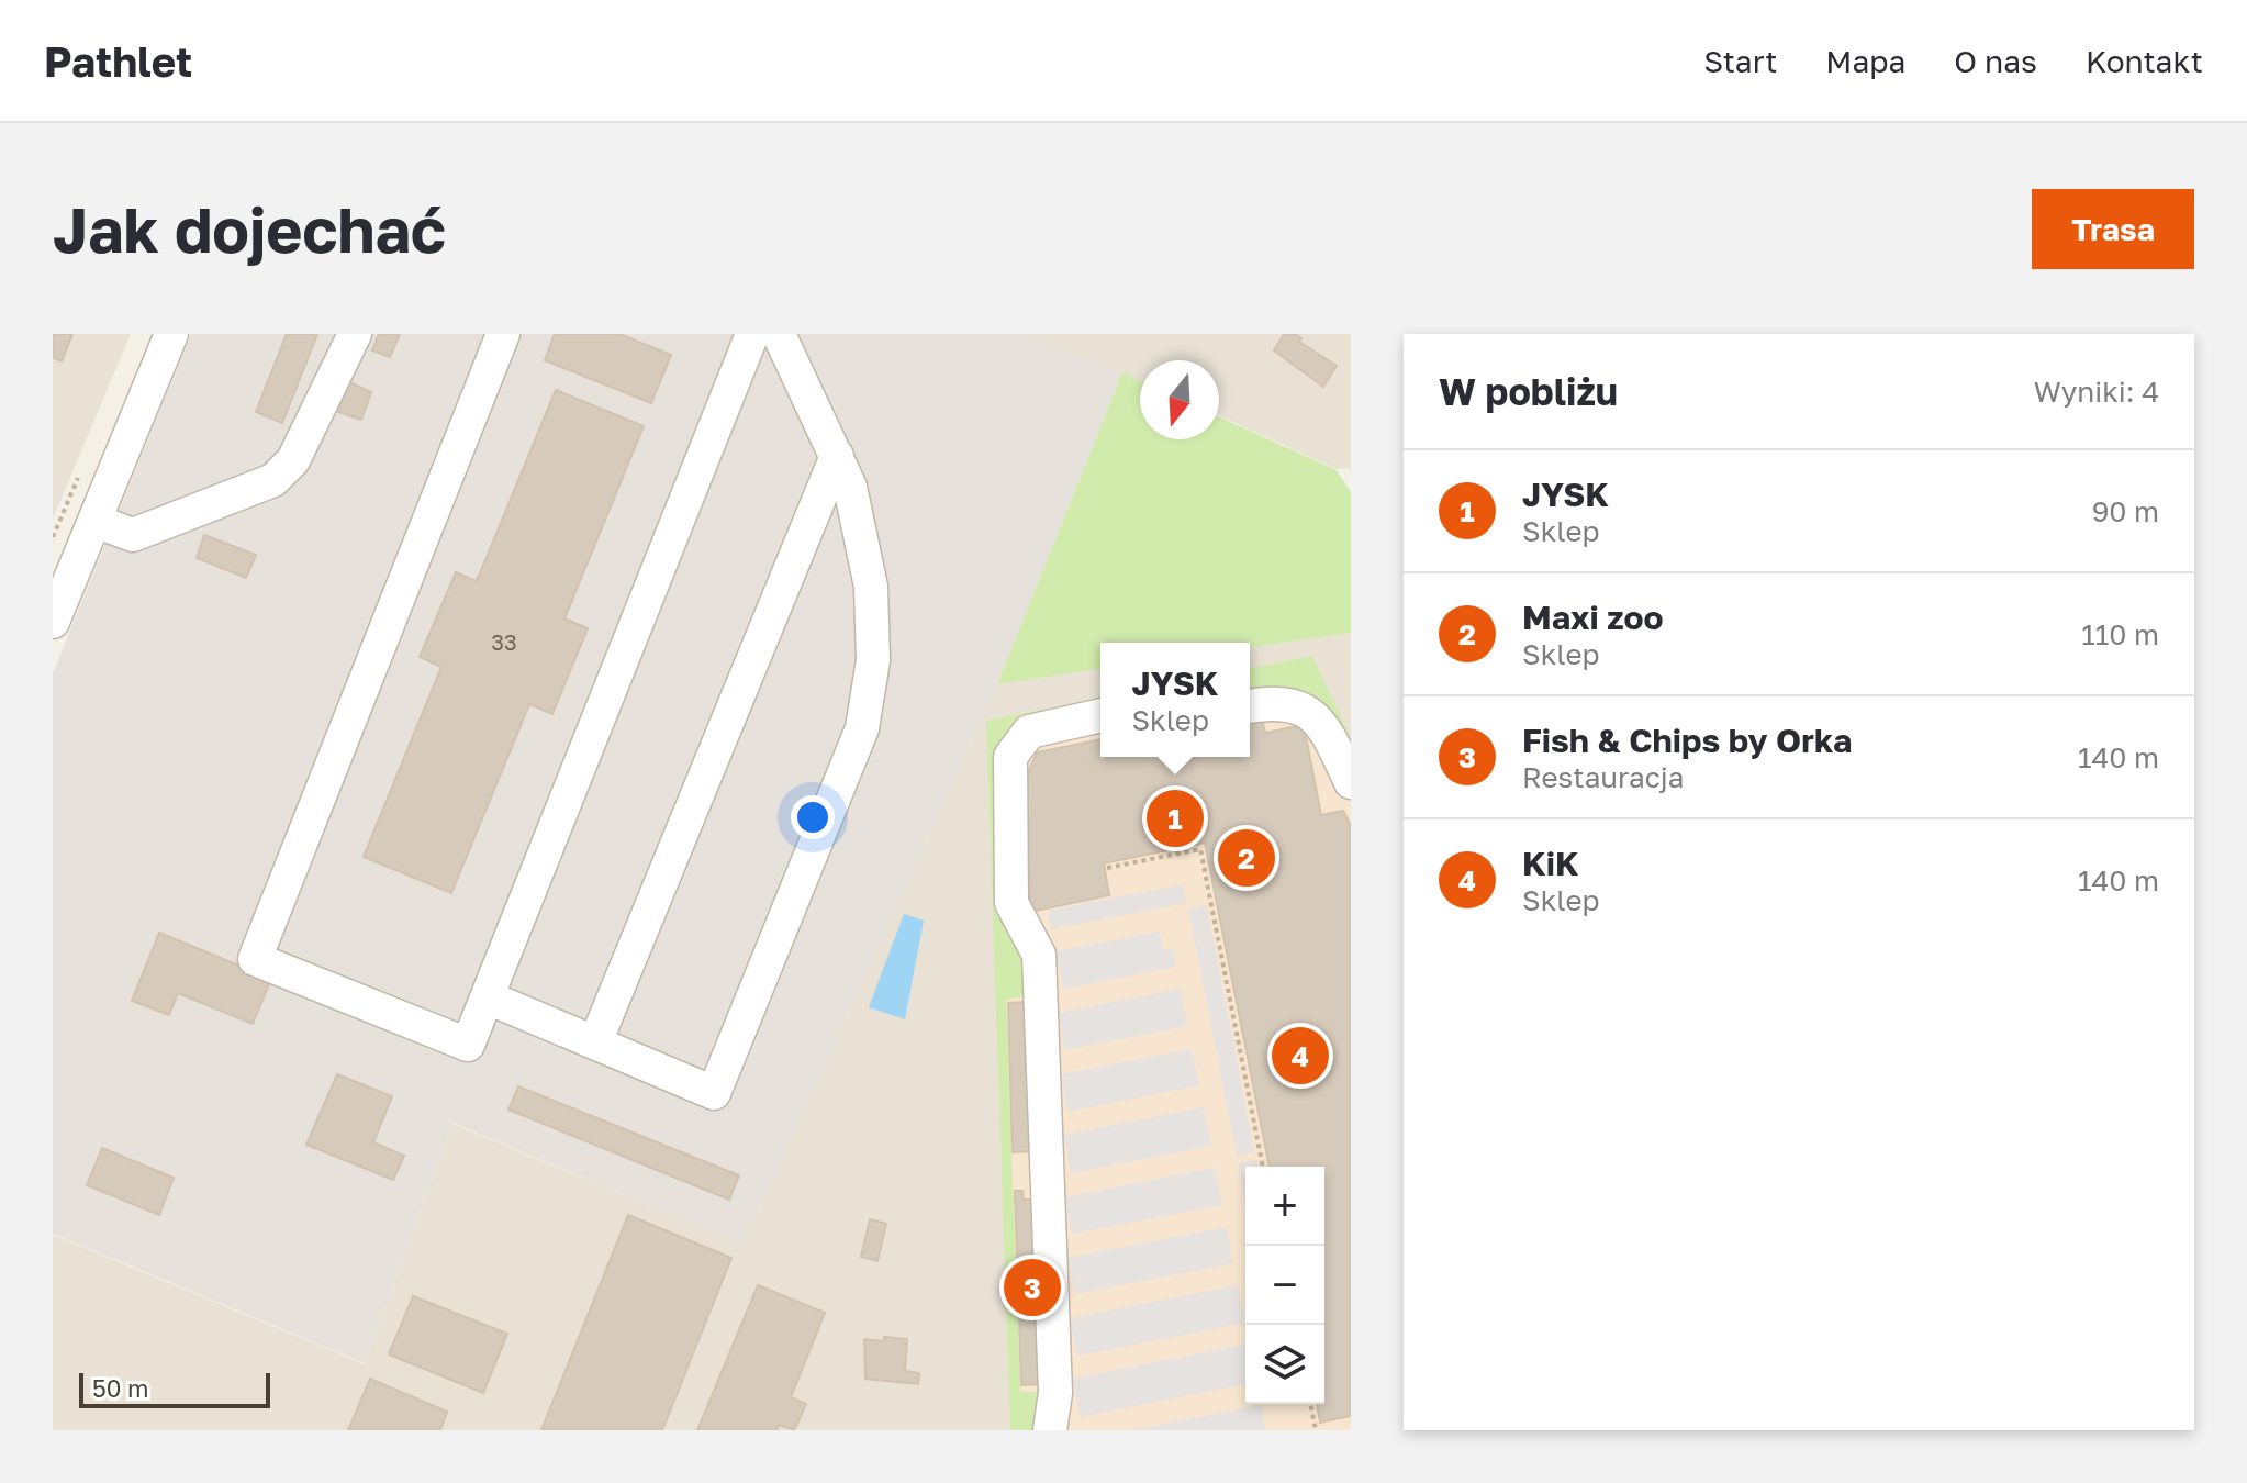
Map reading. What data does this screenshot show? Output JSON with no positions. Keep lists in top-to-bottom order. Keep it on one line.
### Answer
{"house_numbers":["33"],"scale_bar":"50 m","north":"bottom","page":{"header":"Pathlet","nav":["Start","Mapa","O nas","Kontakt"],"buttons":"Trasa","title":"Jak dojechać","heading":["W pobliżu","Wyniki: 4"],"list":[{"mark":"1","name":"JYSK","note":"Sklep","value":"90 m"},{"mark":"2","name":"Maxi zoo","note":"Sklep","value":"110 m"},{"mark":"3","name":"Fish & Chips by Orka","note":"Restauracja","value":"140 m"},{"mark":"4","name":"KiK","note":"Sklep","value":"140 m"}],"popup":["JYSK","Sklep"],"pins":["1","2","4","3"],"map_buttons":["+","−"],"scale":"50 m"}}
